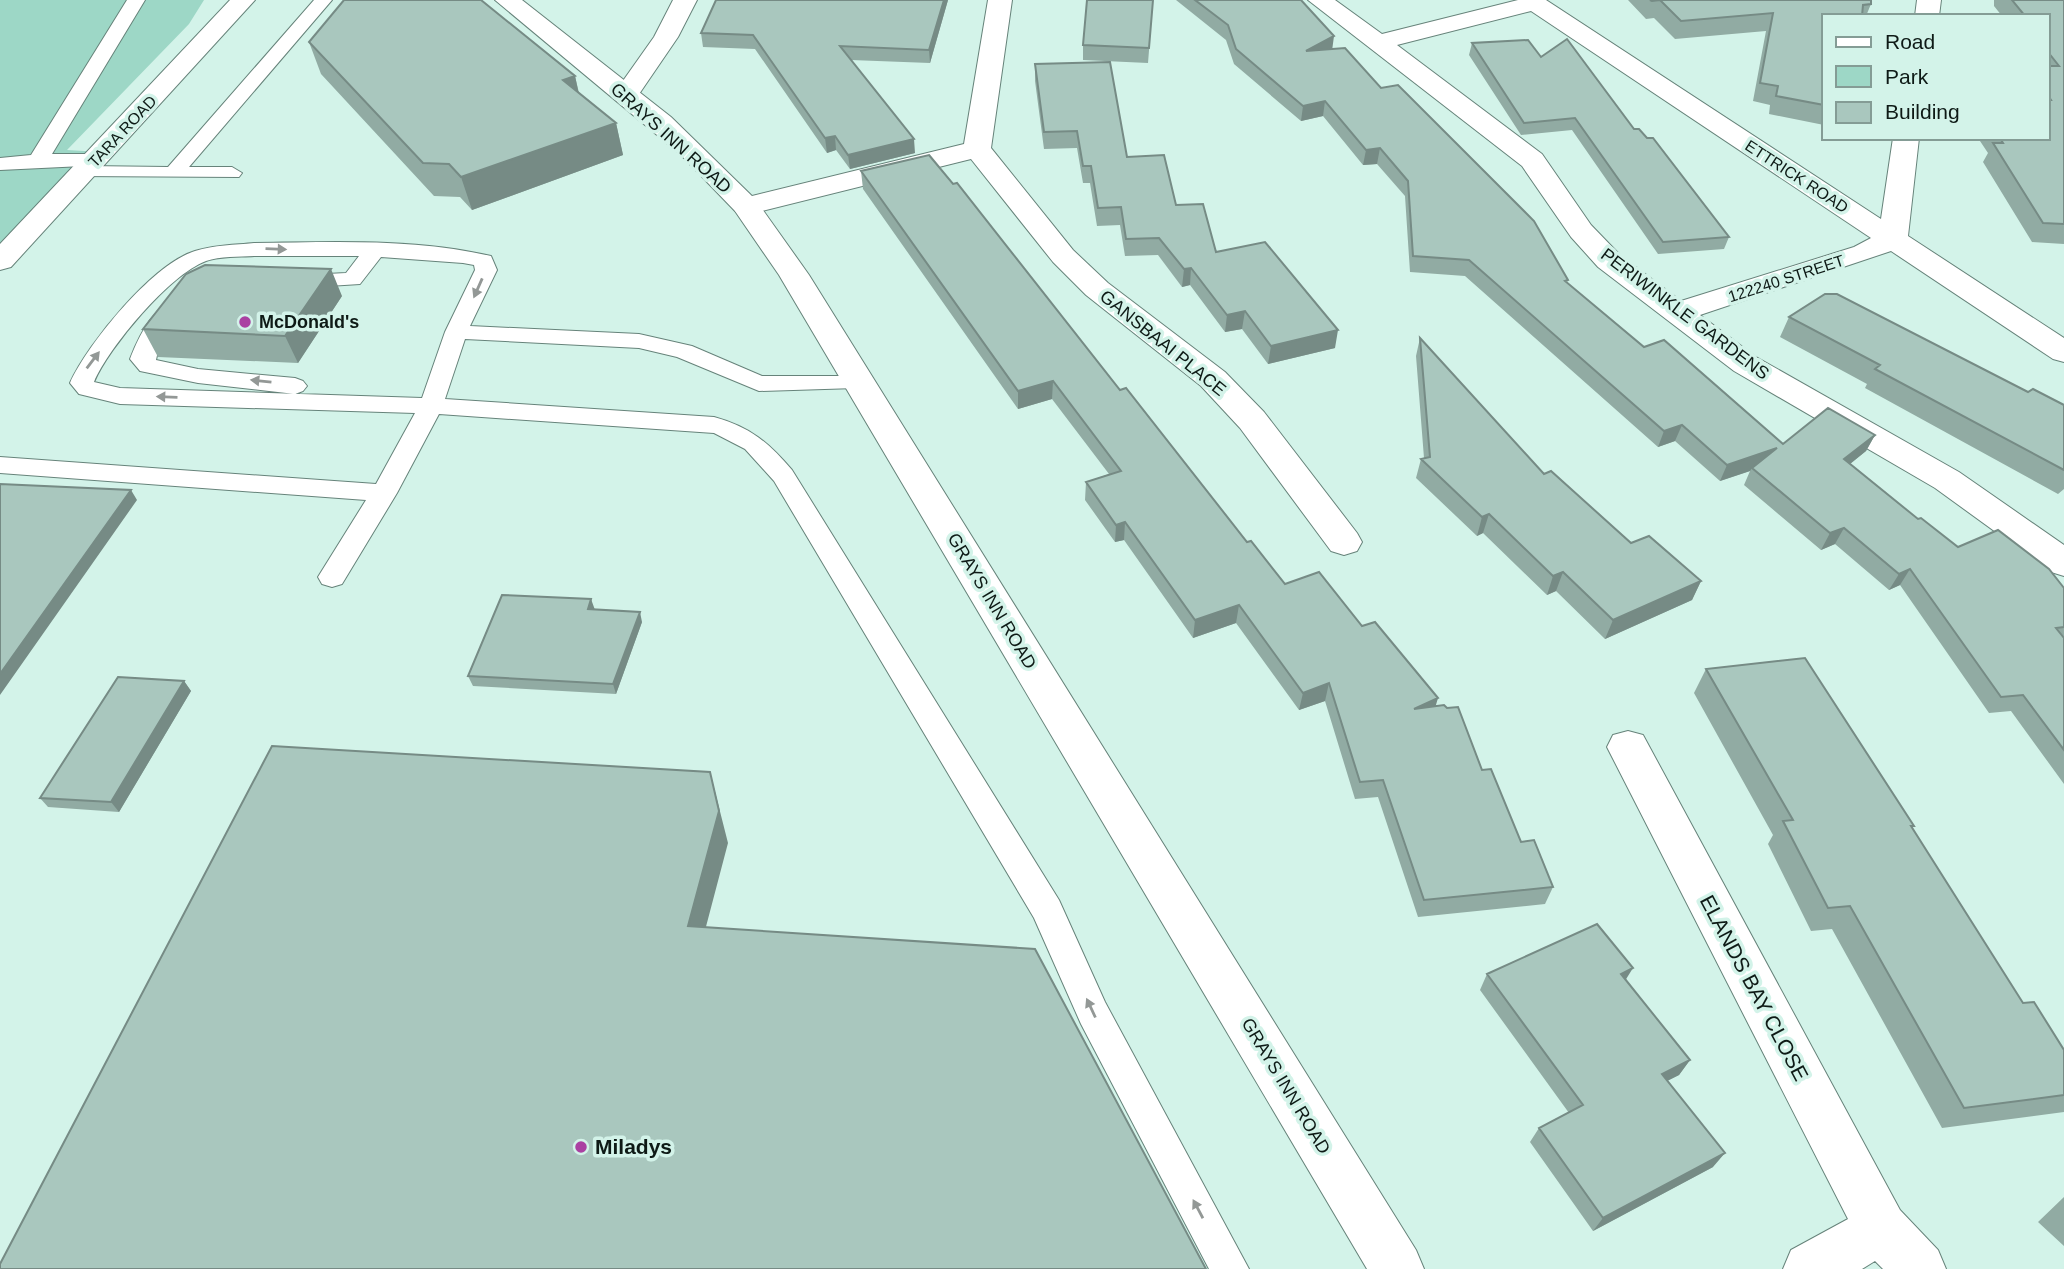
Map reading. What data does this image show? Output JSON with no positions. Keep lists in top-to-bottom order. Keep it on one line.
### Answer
{"streets":{"street":["TARA ROAD","GRAYS INN ROAD","ETTRICK ROAD","122240 STREET","PERIWINKLE GARDENS","GANSBAAI PLACE","ELANDS BAY CLOSE"]},"crossings":[["ETTRICK ROAD","122240 STREET"],["122240 STREET","PERIWINKLE GARDENS"]],"places":["McDonald's","Miladys"],"legend":["Road","Park","Building"]}
